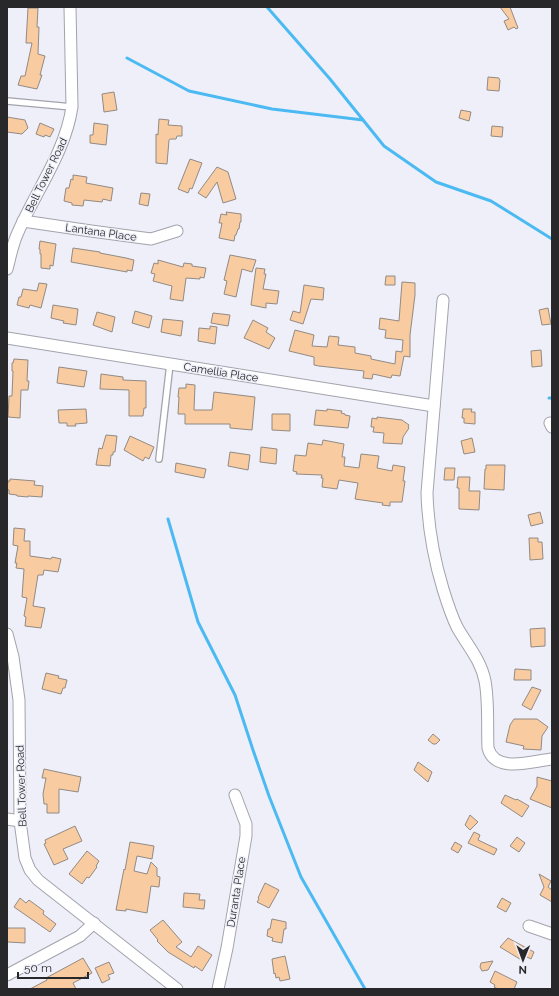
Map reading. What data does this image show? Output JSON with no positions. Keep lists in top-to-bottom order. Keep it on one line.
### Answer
{"streets":{"street":["Bell Tower Road","Lantana Place","Camellia Place","Duranta Place"]},"crossings":[["Bell Tower Road","Lantana Place"]],"scale_bar":"50 m","north":"bottom"}
